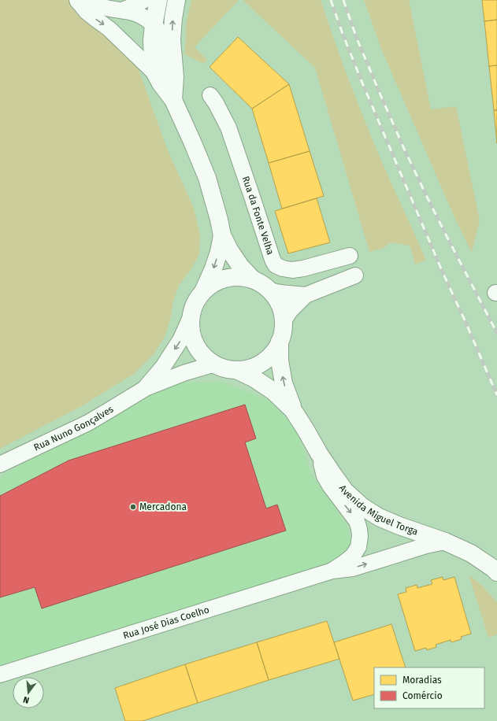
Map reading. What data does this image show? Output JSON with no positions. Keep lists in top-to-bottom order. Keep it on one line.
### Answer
{"streets":{"street":["Rua da Fonte Velha","Rua Nuno Gonçalves","Avenida Miguel Torga","Rua José Dias Coelho"]},"crossings":[["Rua Nuno Gonçalves","Avenida Miguel Torga"],["Avenida Miguel Torga","Rua José Dias Coelho"]],"places":["Mercadona"],"legend":["Moradias","Comércio"],"north":"bottom"}
